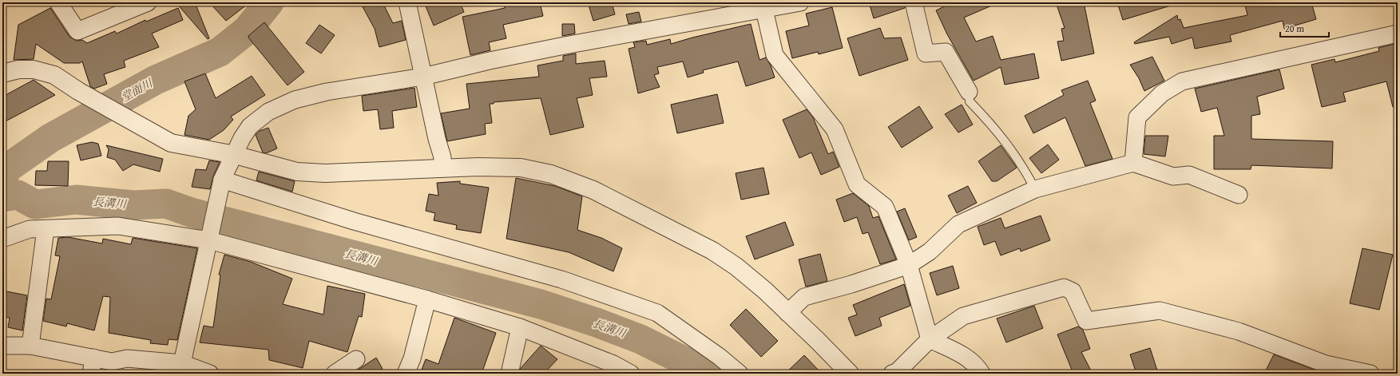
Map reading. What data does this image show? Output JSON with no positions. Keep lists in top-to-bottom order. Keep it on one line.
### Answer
{"water":["堂面川","長溝川"],"scale_bar":"20 m"}
